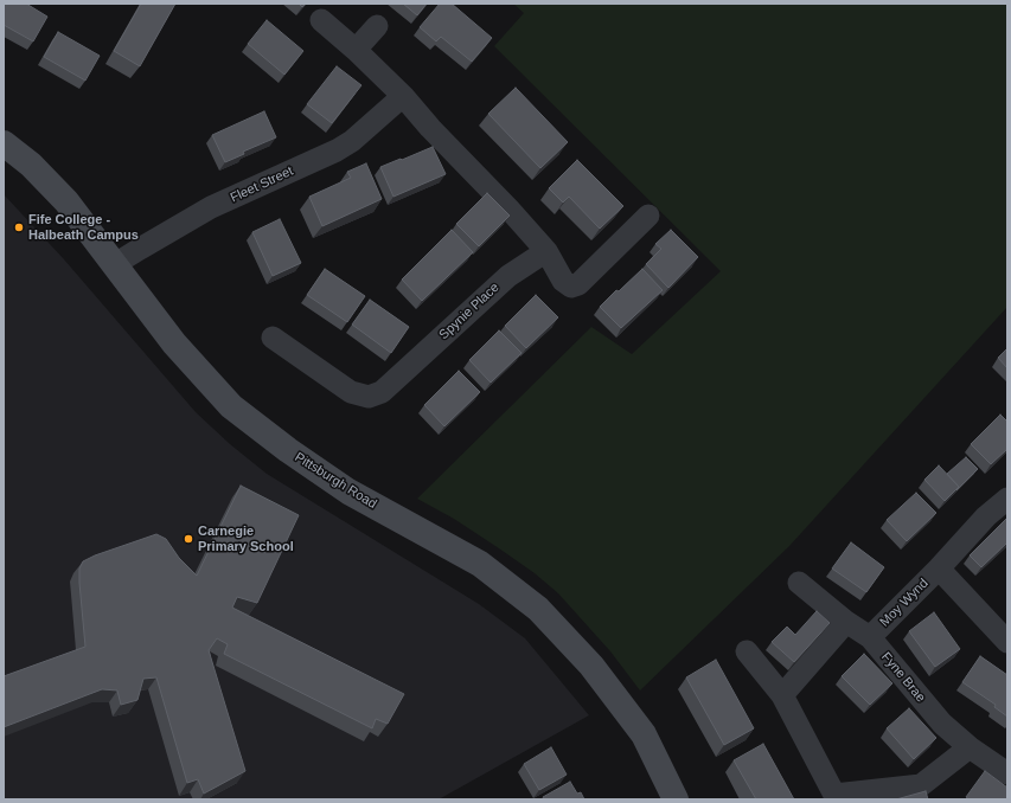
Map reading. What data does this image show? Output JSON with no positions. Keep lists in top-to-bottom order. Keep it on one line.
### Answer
{"streets":{"street":["Fleet Street","Spynie Place","Pittsburgh Road","Moy Wynd","Fyne Brae"]},"crossings":[["Fleet Street","Pittsburgh Road"],["Moy Wynd","Fyne Brae"]],"places":["Fife College - Halbeath Campus","Carnegie Primary School"]}
